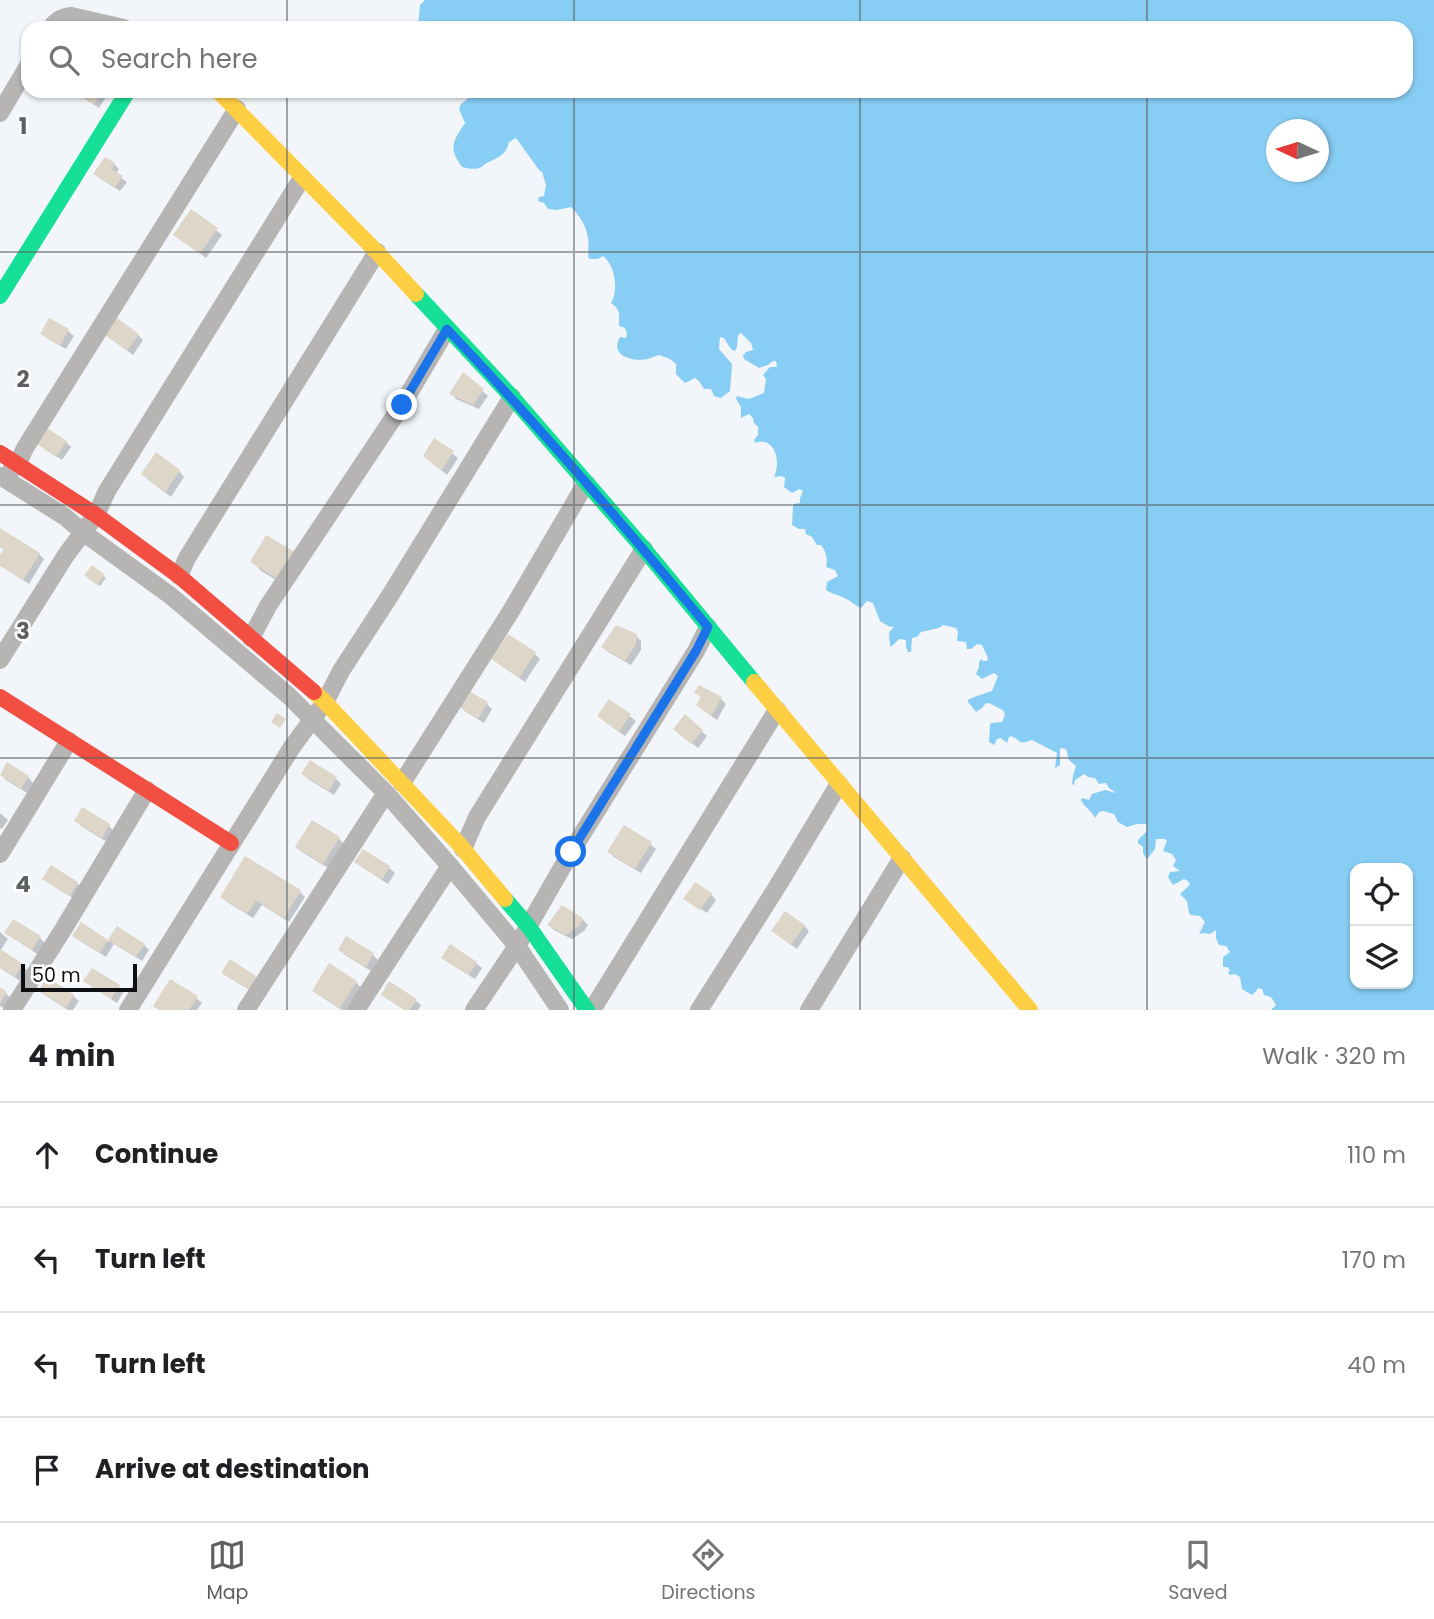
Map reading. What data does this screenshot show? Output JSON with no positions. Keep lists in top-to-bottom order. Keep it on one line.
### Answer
{"scale_bar":"50 m","north":"left","page":{"search":"Search here","scale":"50 m","heading":["4 min","Walk · 320 m"],"list":[["Continue","110 m"],["Turn left","170 m"],["Turn left","40 m"],"Arrive at destination"],"nav":["Map","Directions","Saved"]},"grid":{"rows":["1","2","3","4"]}}
